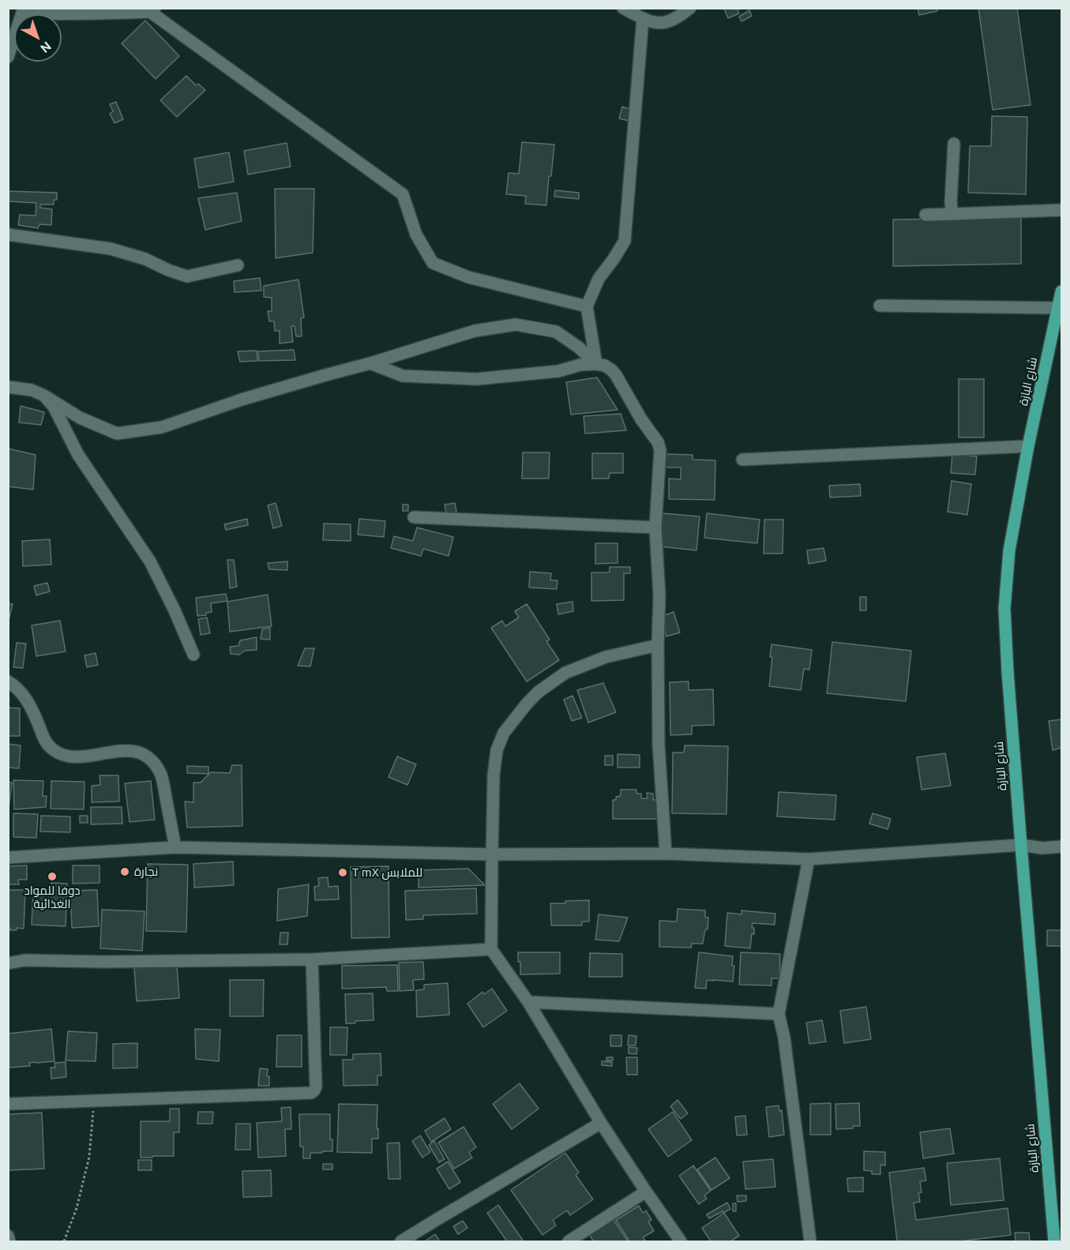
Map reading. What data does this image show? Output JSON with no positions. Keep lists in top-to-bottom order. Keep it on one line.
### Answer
{"streets":{"main road":["شارع البازة"]},"places":["نجارة","T mX للملابس","دوفا للمواد الغذائية"],"north":"bottom right"}
